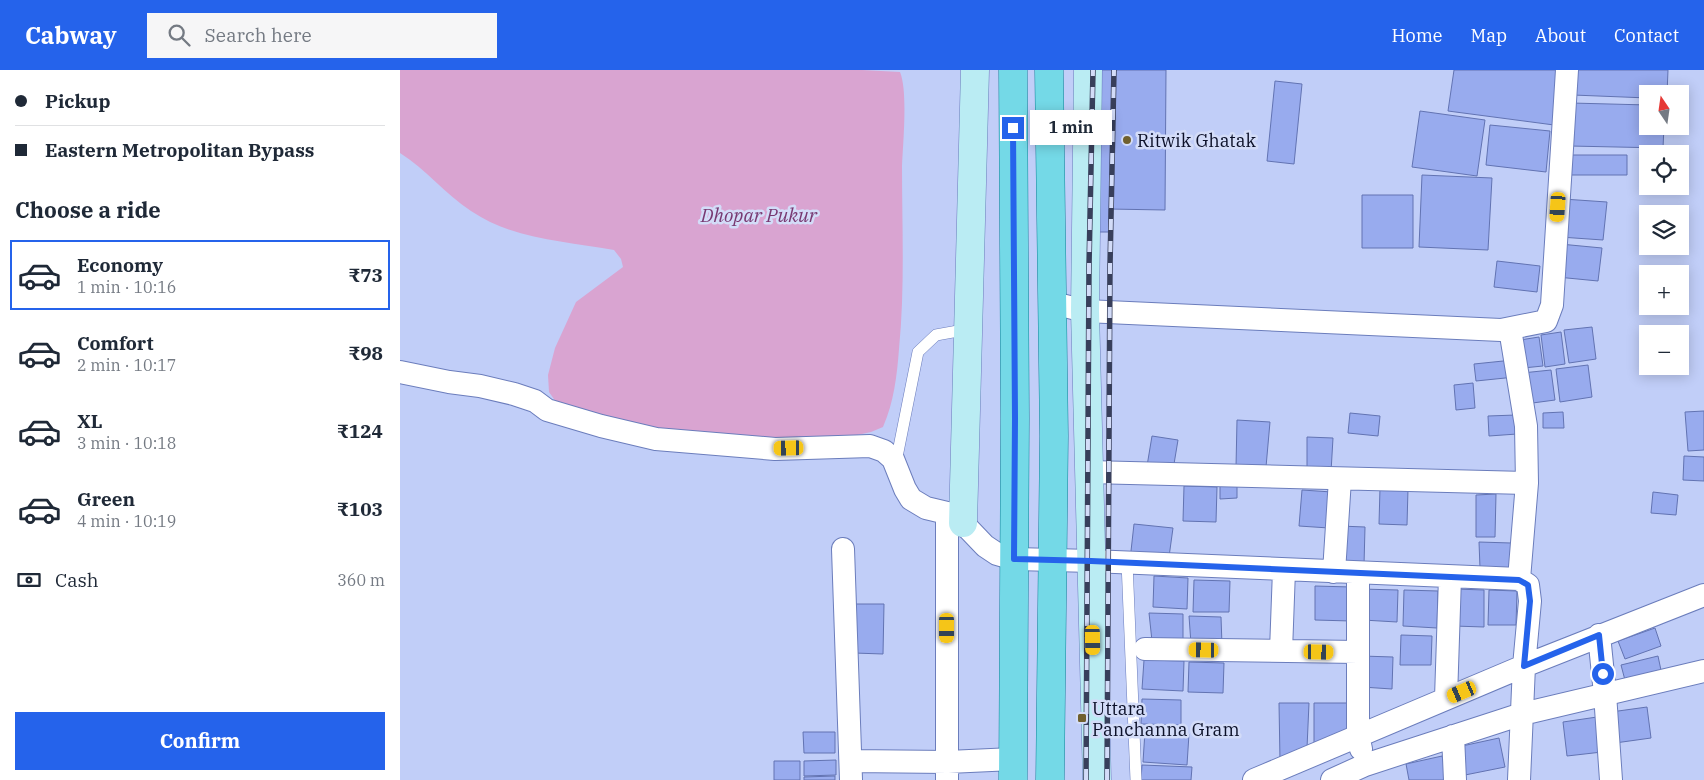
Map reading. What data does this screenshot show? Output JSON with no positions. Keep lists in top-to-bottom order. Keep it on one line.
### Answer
{"water":["Dhopar Pukur"],"places":{"other":["Ritwik Ghatak"],"transit":["Uttara Panchanna Gram"]},"north":"top","page":{"header":"Cabway","search":"Search here","nav":["Home","Map","About","Contact"],"banner":["Pickup","Eastern Metropolitan Bypass"],"map_buttons":["+","−"],"bubble":"1 min","heading":"Choose a ride","list":[{"name":"Economy","note":"1 min · 10:16","value":"₹73"},{"name":"Comfort","note":"2 min · 10:17","value":"₹98"},{"name":"XL","note":"3 min · 10:18","value":"₹124"},{"name":"Green","note":"4 min · 10:19","value":"₹103"}],"pay":["Cash","360 m"],"buttons":"Confirm"}}
